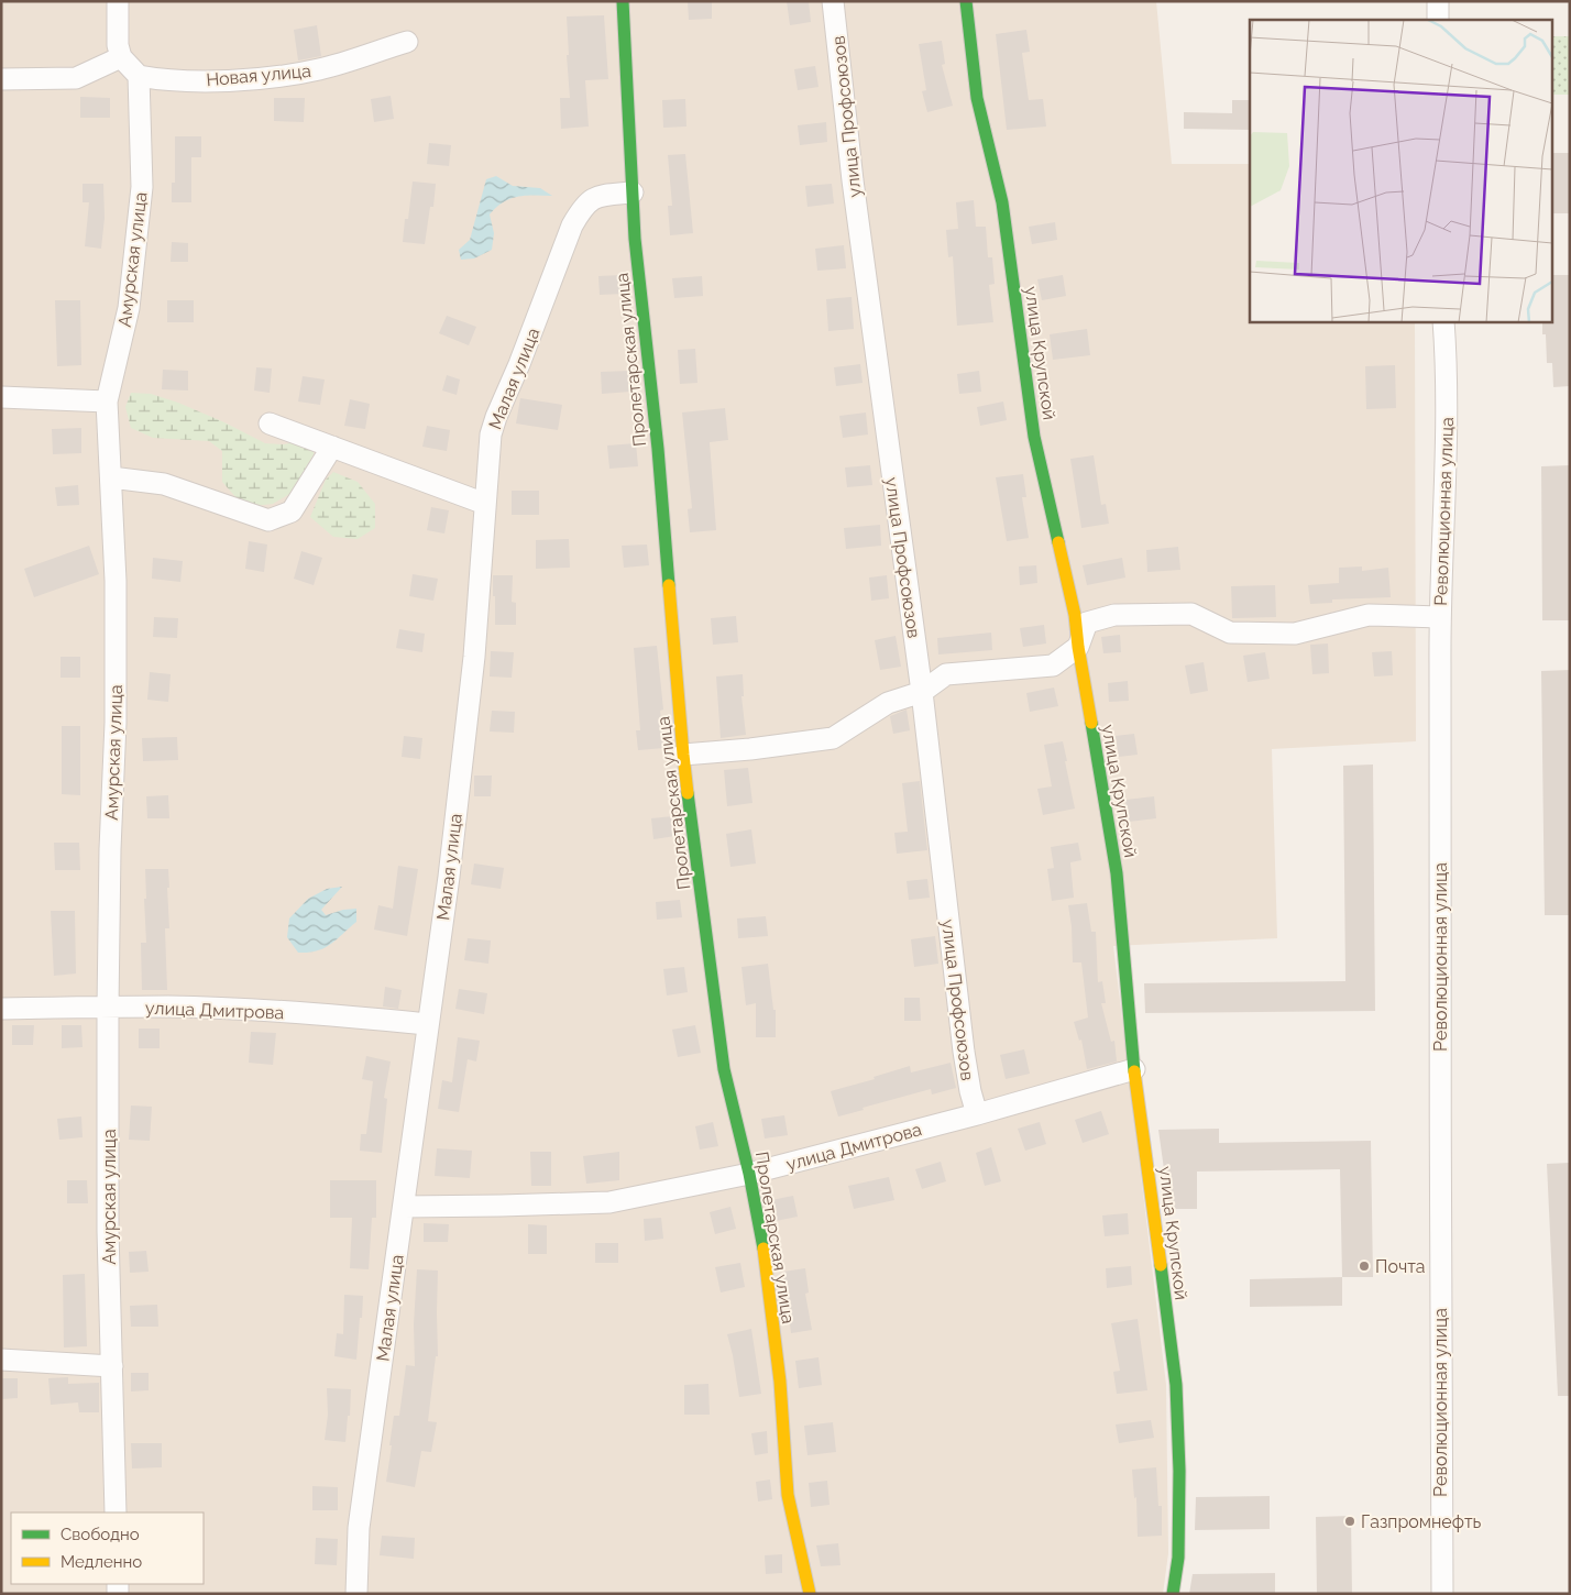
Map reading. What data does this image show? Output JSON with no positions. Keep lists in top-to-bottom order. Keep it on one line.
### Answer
{"streets":{"street":["Новая улица","улица Профсоюзов","Амурская улица","улица Крупской","Пролетарская улица","Малая улица","Революционная улица","улица Дмитрова"]},"crossings":[["Новая улица","Амурская улица"],["улица Профсоюзов","улица Дмитрова"],["Амурская улица","улица Дмитрова"],["улица Крупской","улица Дмитрова"],["Пролетарская улица","Малая улица"],["Пролетарская улица","улица Дмитрова"],["Малая улица","улица Дмитрова"]],"places":["Почта","Газпромнефть"],"legend":["Свободно","Медленно"]}
